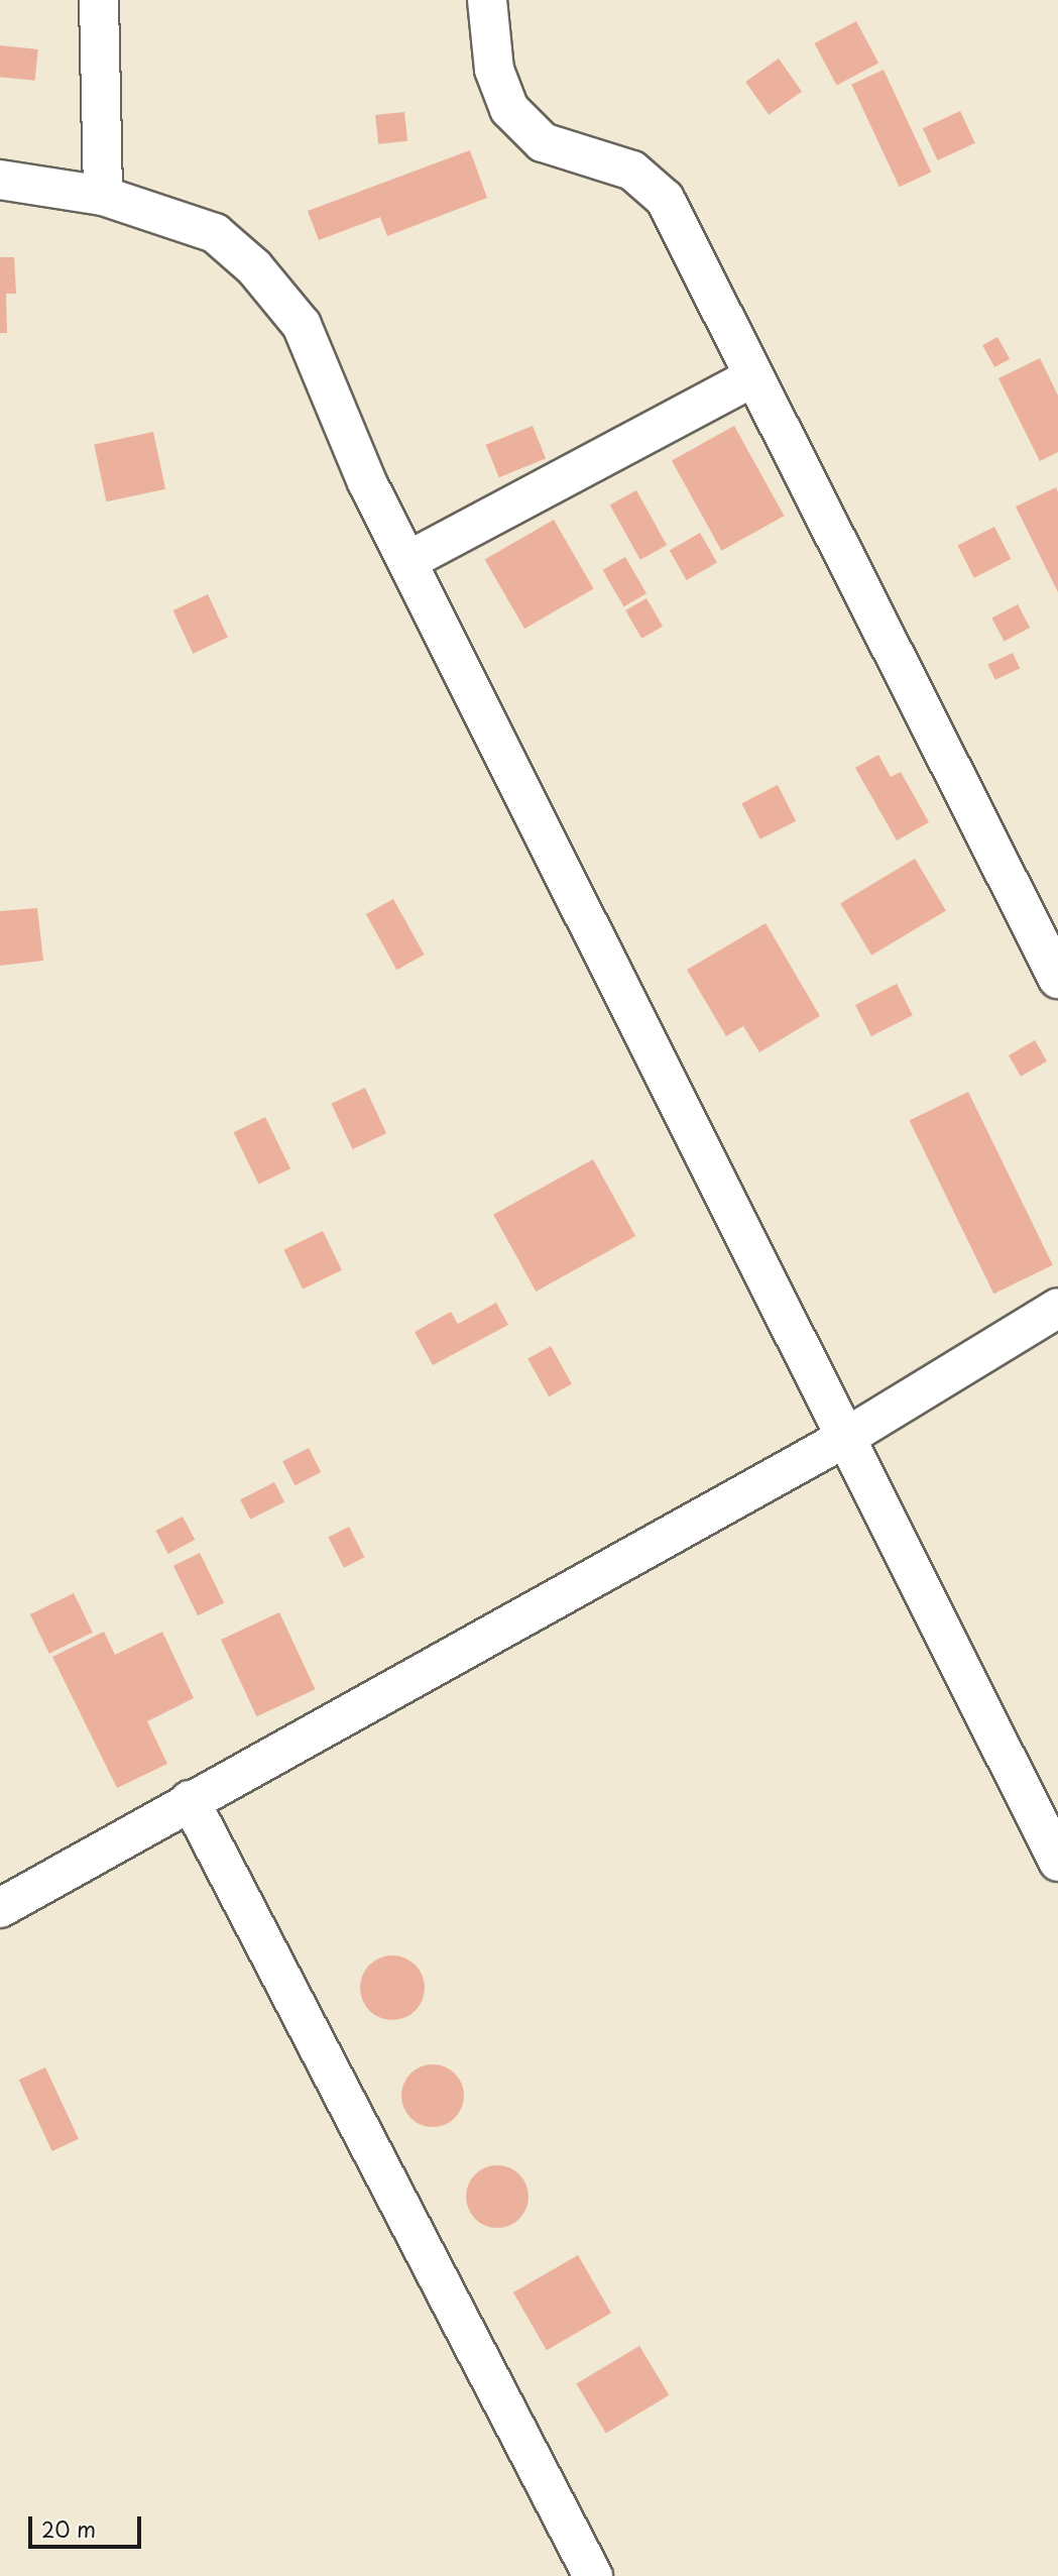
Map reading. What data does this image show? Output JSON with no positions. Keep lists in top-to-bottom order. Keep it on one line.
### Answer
{"scale_bar":"20 m"}
